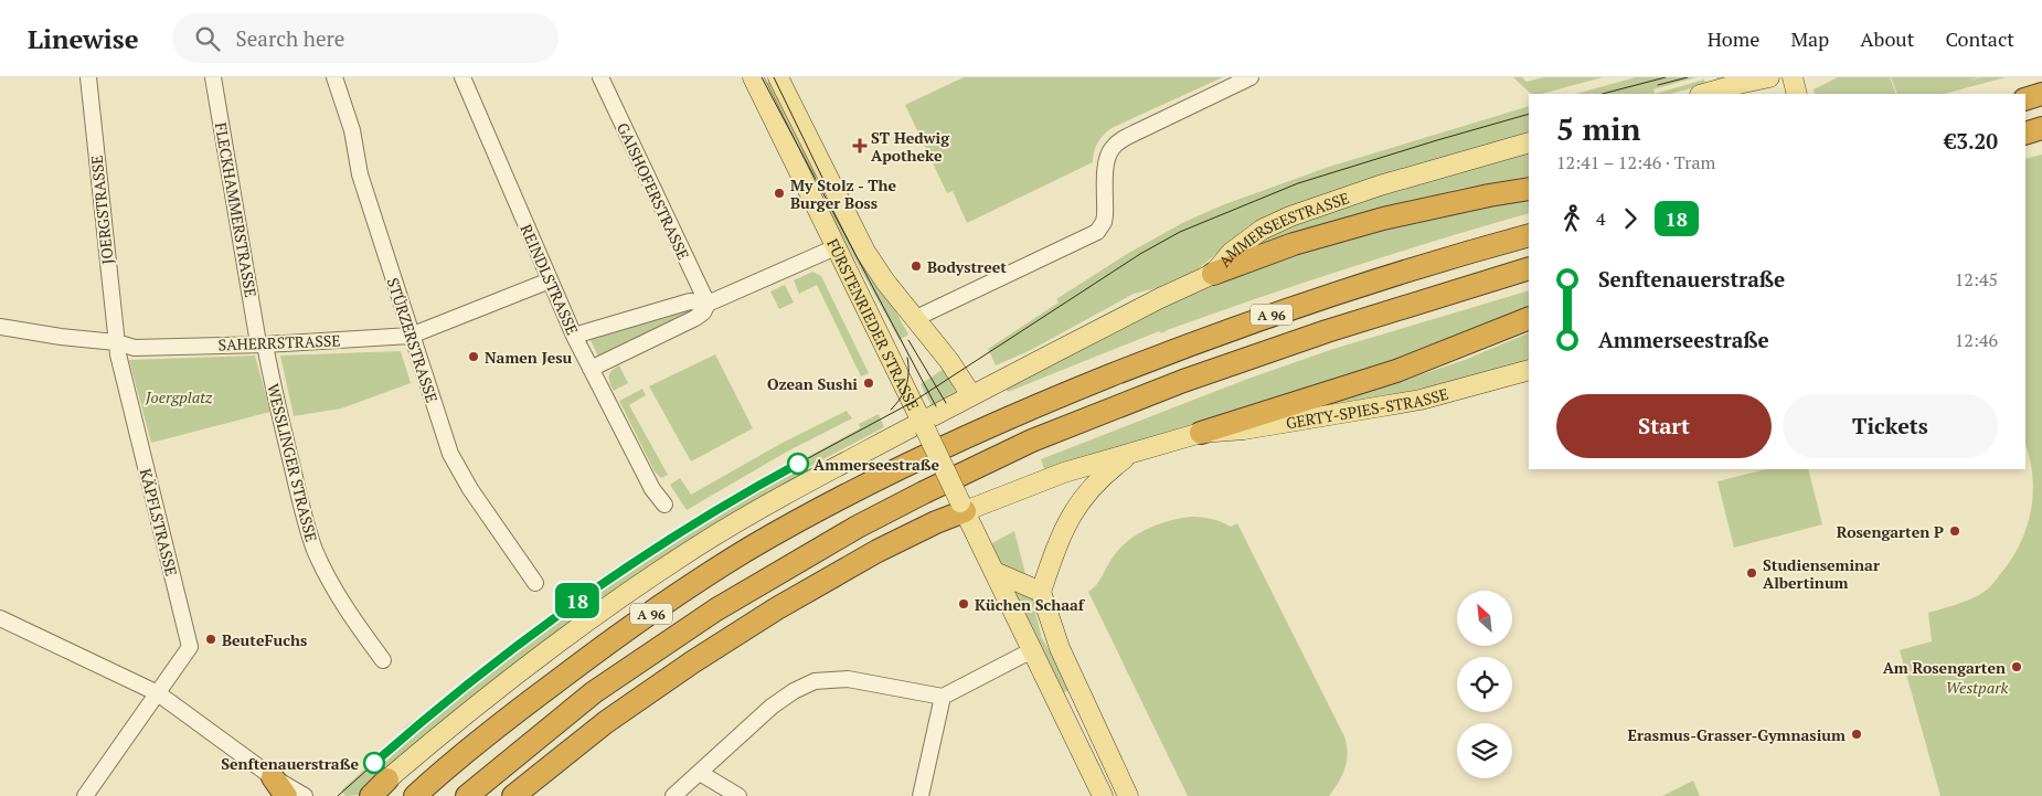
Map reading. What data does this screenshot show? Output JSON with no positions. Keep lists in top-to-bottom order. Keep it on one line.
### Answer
{"streets":{"highway":["A 96"],"main road":["AMMERSEESTRASSE","FÜRSTENRIEDER STRASSE","GERTY-SPIES-STRASSE"],"street":["GAISHOFERSTRASSE","JOERGSTRASSE","FLECKHAMMERSTRASSE","REINDLSTRASSE","STÜRZERSTRASSE","SAHERRSTRASSE","WESSLINGER STRASSE","KÄPFLSTRASSE"]},"crossings":[["JOERGSTRASSE","SAHERRSTRASSE"],["JOERGSTRASSE","KÄPFLSTRASSE"],["FLECKHAMMERSTRASSE","SAHERRSTRASSE"],["FLECKHAMMERSTRASSE","WESSLINGER STRASSE"],["AMMERSEESTRASSE","FÜRSTENRIEDER STRASSE"],["REINDLSTRASSE","SAHERRSTRASSE"],["STÜRZERSTRASSE","SAHERRSTRASSE"],["SAHERRSTRASSE","WESSLINGER STRASSE"],["SAHERRSTRASSE","KÄPFLSTRASSE"]],"parks":["Joergplatz","Westpark"],"places":{"health":["ST Hedwig Apotheke"],"other":["My Stolz - The Burger Boss","Bodystreet","Namen Jesu","Ozean Sushi","Ammerseestraße","Rosengarten P","Studienseminar Albertinum","Küchen Schaaf","BeuteFuchs","Am Rosengarten","Erasmus-Grasser-Gymnasium","Senftenauerstraße"]},"lines":["tram line 18"],"north":"top left","page":{"header":"Linewise","search":"Search here","nav":["Home","Map","About","Contact"],"on_map":"18","heading":["5 min","12:41 – 12:46 · Tram","€3.20"],"legs":["4","18"],"list":[{"name":"Senftenauerstraße","value":"12:45"},{"name":"Ammerseestraße","value":"12:46"}],"buttons":["Start","Tickets"]}}
